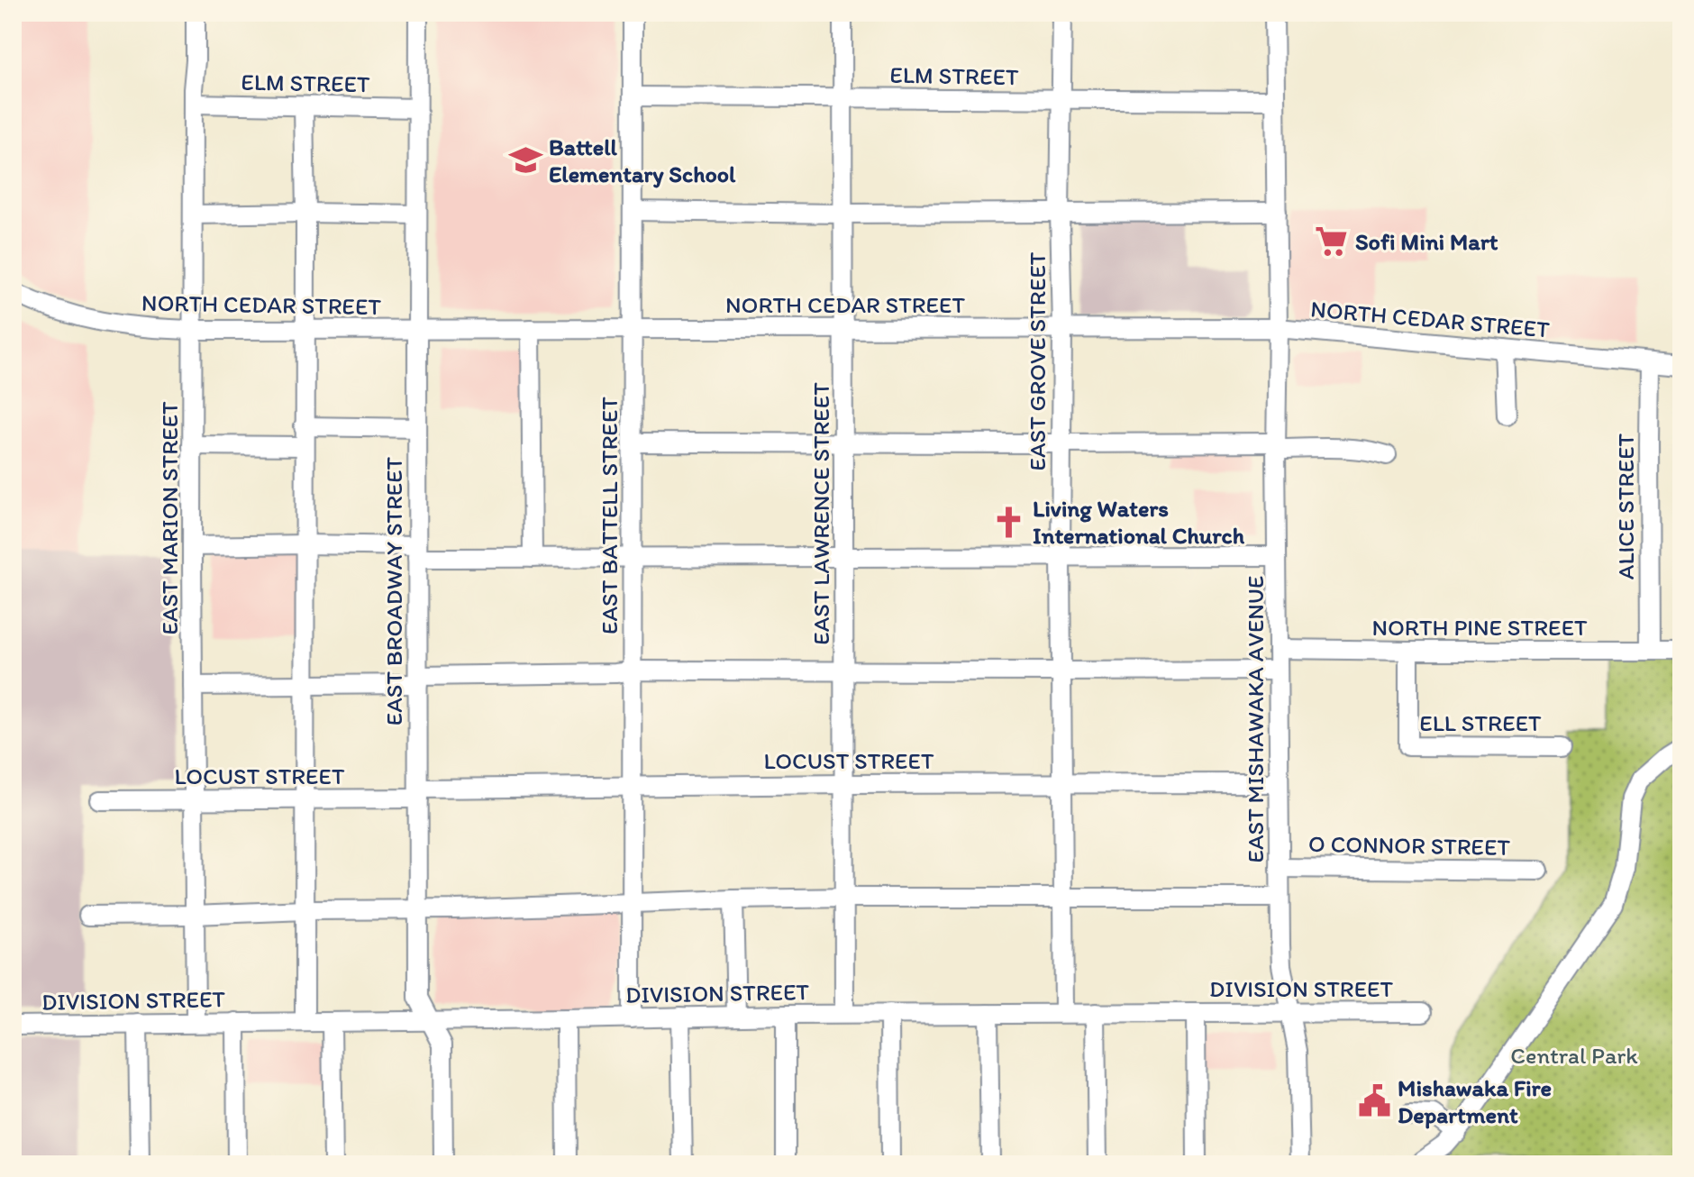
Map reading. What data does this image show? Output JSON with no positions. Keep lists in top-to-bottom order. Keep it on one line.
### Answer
{"streets":{"street":["ELM STREET","NORTH CEDAR STREET","EAST GROVE STREET","ALICE STREET","EAST LAWRENCE STREET","EAST BATTELL STREET","EAST MARION STREET","EAST BROADWAY STREET","NORTH PINE STREET","EAST MISHAWAKA AVENUE","ELL STREET","LOCUST STREET","O CONNOR STREET","DIVISION STREET"]},"crossings":[["ELM STREET","EAST GROVE STREET"],["ELM STREET","EAST LAWRENCE STREET"],["ELM STREET","EAST BATTELL STREET"],["ELM STREET","EAST MARION STREET"],["ELM STREET","EAST BROADWAY STREET"],["ELM STREET","EAST MISHAWAKA AVENUE"],["NORTH CEDAR STREET","EAST GROVE STREET"],["NORTH CEDAR STREET","ALICE STREET"],["NORTH CEDAR STREET","EAST LAWRENCE STREET"],["NORTH CEDAR STREET","EAST BATTELL STREET"],["NORTH CEDAR STREET","EAST MARION STREET"],["NORTH CEDAR STREET","EAST BROADWAY STREET"],["NORTH CEDAR STREET","EAST MISHAWAKA AVENUE"],["EAST GROVE STREET","LOCUST STREET"],["EAST GROVE STREET","DIVISION STREET"],["ALICE STREET","NORTH PINE STREET"],["EAST LAWRENCE STREET","LOCUST STREET"],["EAST LAWRENCE STREET","DIVISION STREET"],["EAST BATTELL STREET","LOCUST STREET"],["EAST BATTELL STREET","DIVISION STREET"],["EAST MARION STREET","LOCUST STREET"],["EAST MARION STREET","DIVISION STREET"],["EAST BROADWAY STREET","LOCUST STREET"],["EAST BROADWAY STREET","DIVISION STREET"],["NORTH PINE STREET","EAST MISHAWAKA AVENUE"],["NORTH PINE STREET","ELL STREET"],["EAST MISHAWAKA AVENUE","LOCUST STREET"],["EAST MISHAWAKA AVENUE","O CONNOR STREET"],["EAST MISHAWAKA AVENUE","DIVISION STREET"]],"parks":["Central Park"],"places":{"school or university":["Battell Elementary School"],"supermarket":["Sofi Mini Mart"],"church":["Living Waters International Church"],"public building":["Mishawaka Fire Department"]}}
